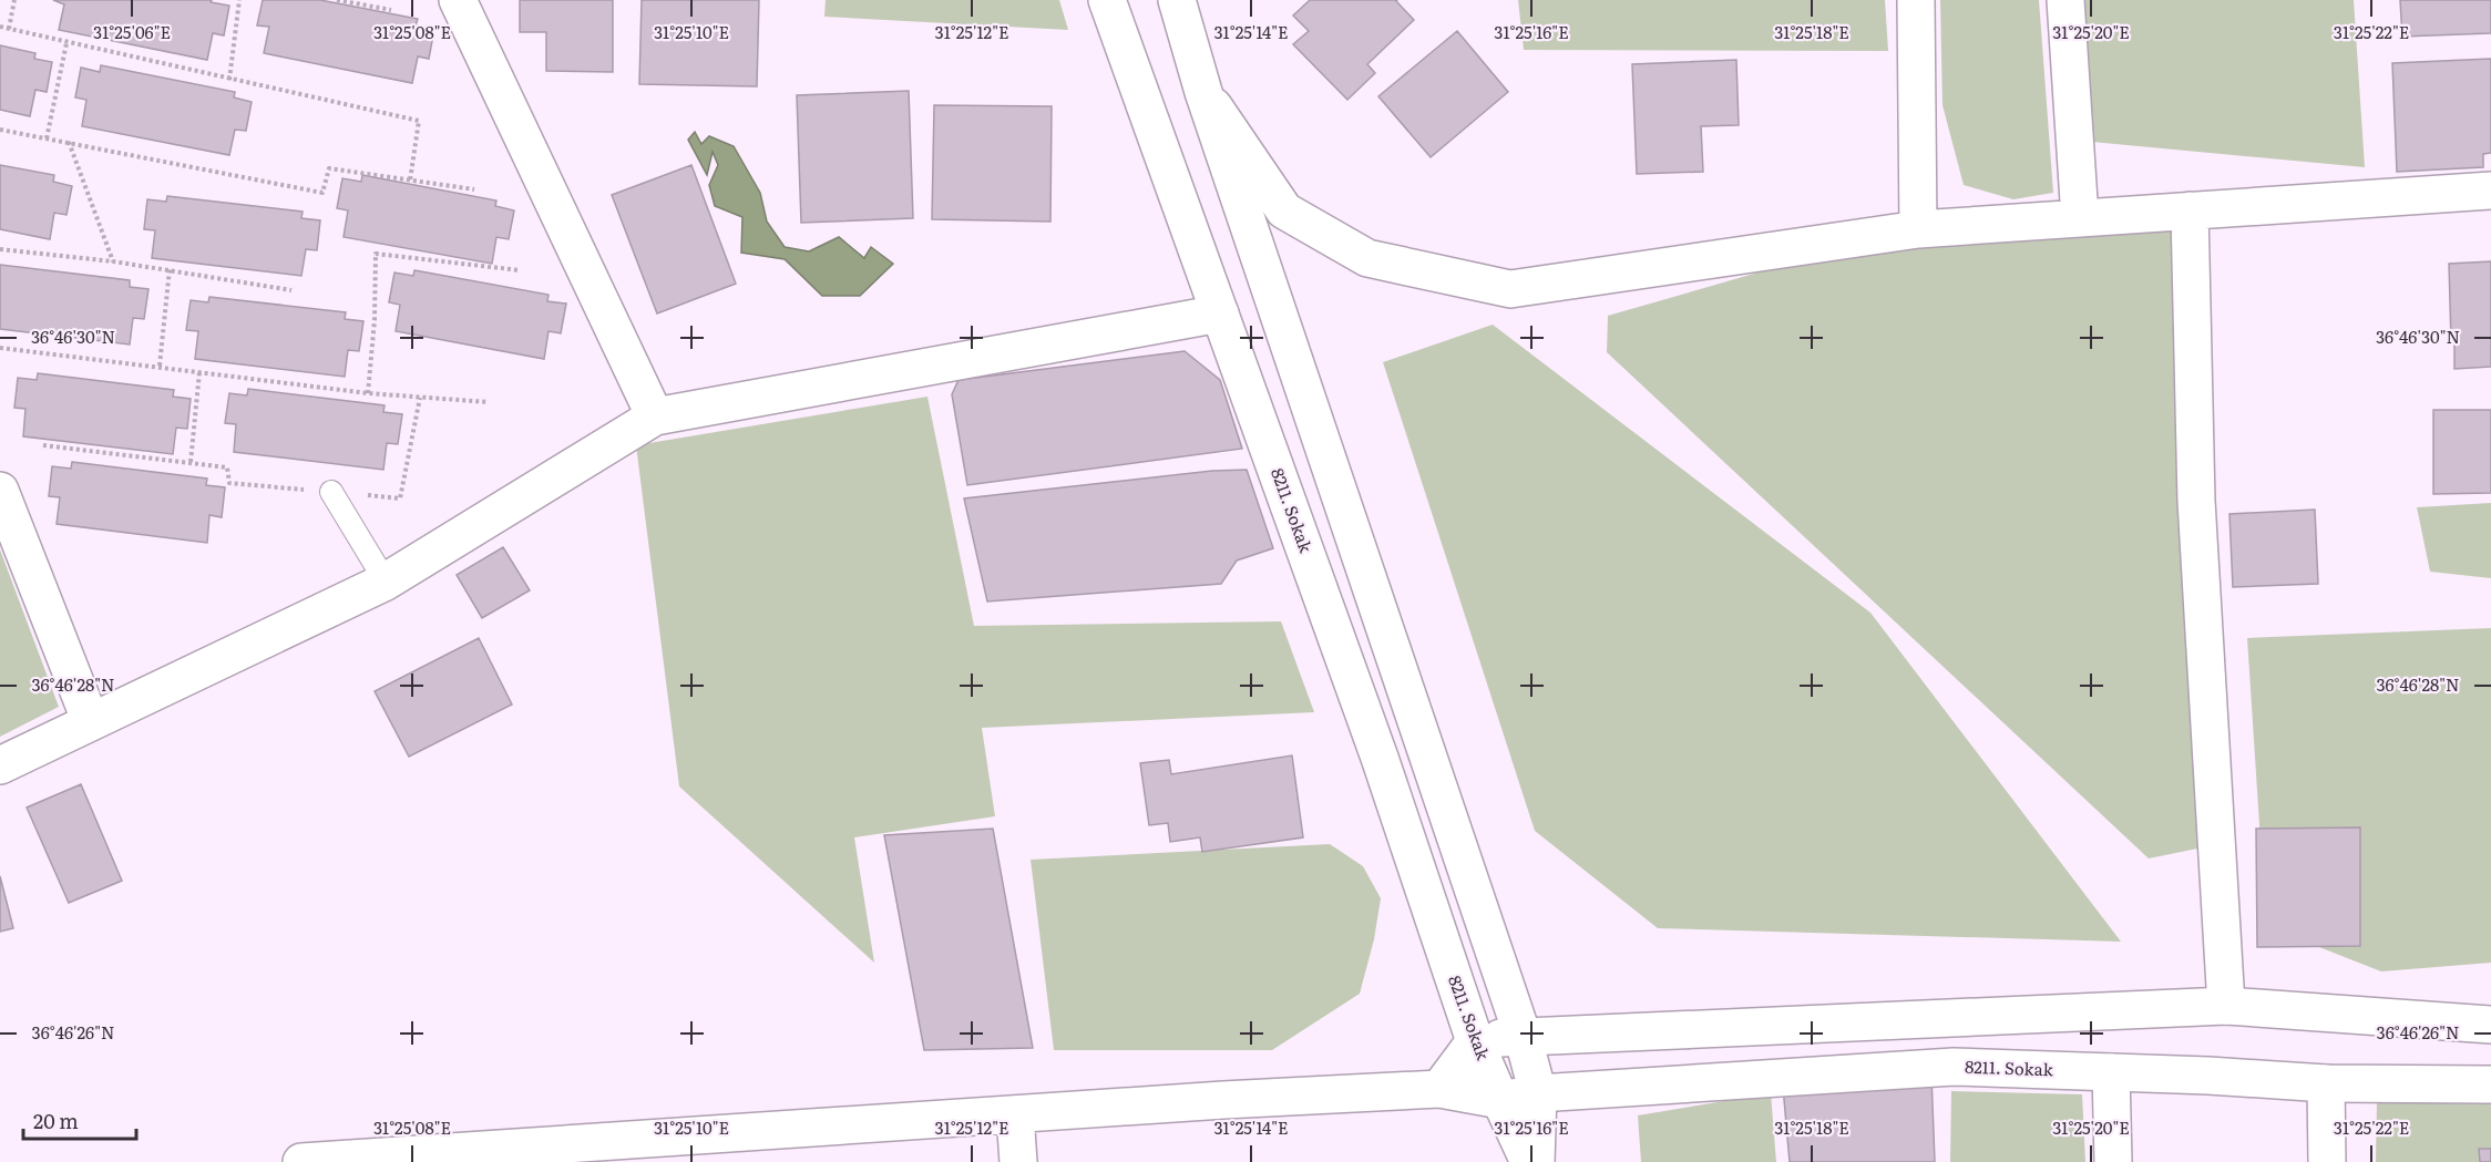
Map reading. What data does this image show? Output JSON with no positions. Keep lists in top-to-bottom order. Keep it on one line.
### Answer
{"streets":{"street":["8211. Sokak"]},"scale_bar":"20 m","coordinates":["31°25'06\"E","31°25'08\"E","31°25'10\"E","31°25'12\"E","31°25'14\"E","31°25'16\"E","31°25'18\"E","31°25'20\"E","31°25'22\"E","36°46'30\"N","36°46'28\"N","36°46'26\"N"]}
